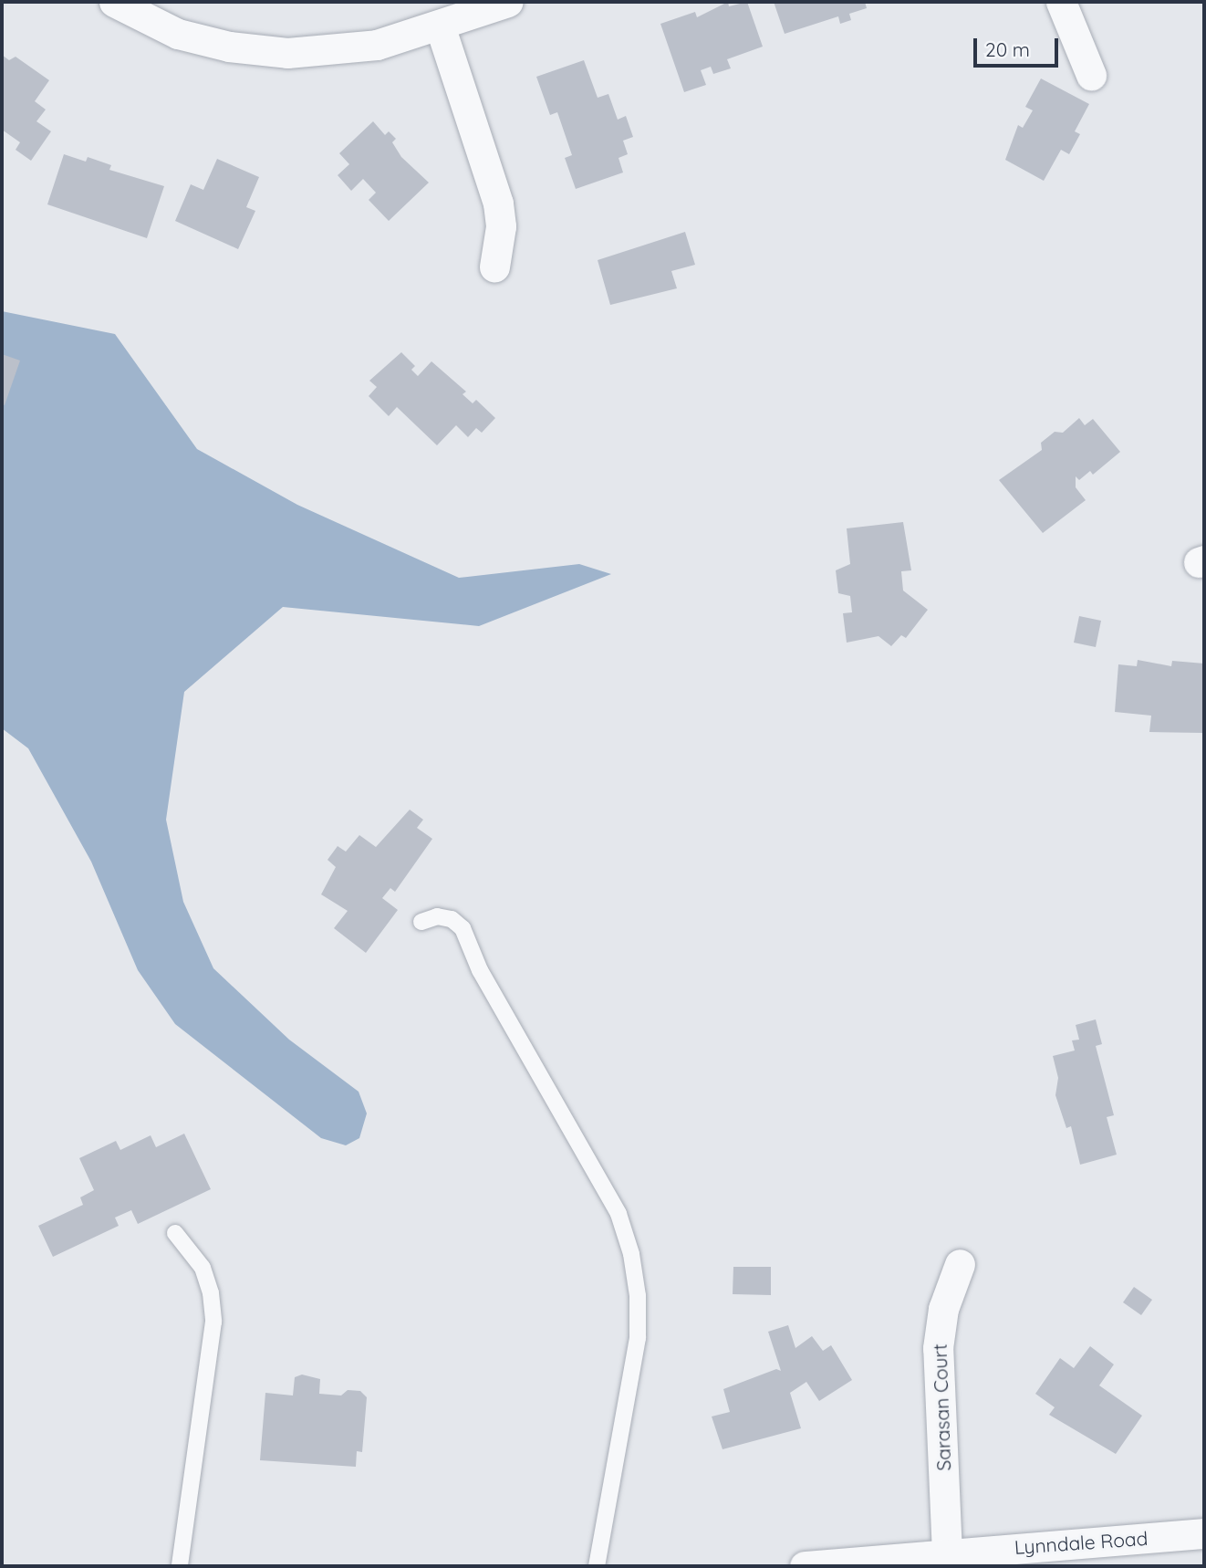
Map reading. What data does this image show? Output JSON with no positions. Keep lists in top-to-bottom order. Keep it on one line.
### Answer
{"streets":{"street":["Sarasan Court","Lynndale Road"]},"crossings":[["Sarasan Court","Lynndale Road"]],"scale_bar":"20 m"}
